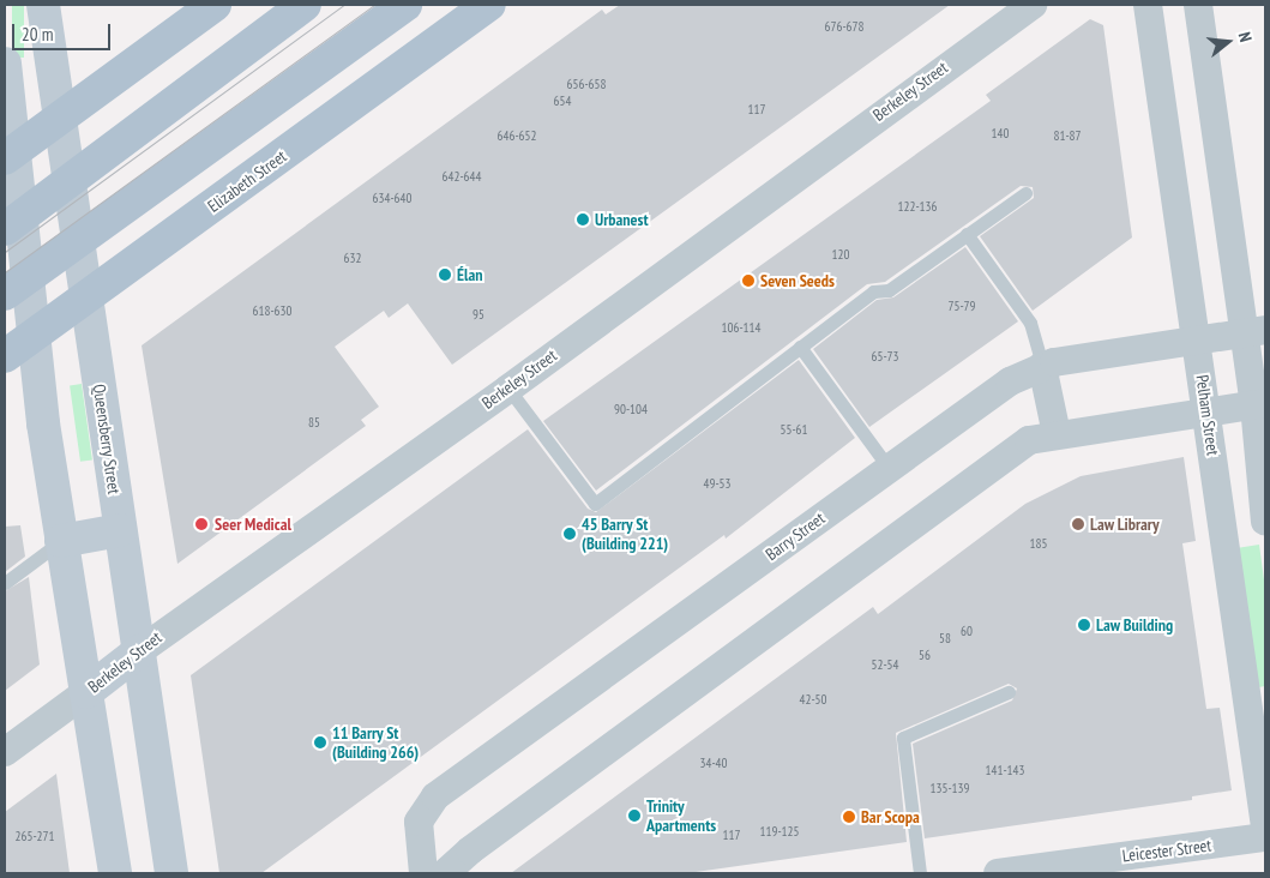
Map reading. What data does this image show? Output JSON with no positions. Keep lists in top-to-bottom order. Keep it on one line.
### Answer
{"streets":{"main road":["Berkeley Street","Elizabeth Street","Queensberry Street"],"street":["Pelham Street","Barry Street","Leicester Street"]},"crossings":[["Berkeley Street","Queensberry Street"],["Elizabeth Street","Queensberry Street"],["Pelham Street","Barry Street"]],"places":["Urbanest","Élan","Seven Seeds","Seer Medical","Law Library","45 Barry St (Building 221)","Law Building","11 Barry St (Building 266)","Trinity Apartments","Bar Scopa"],"house_numbers":["676-678","656-658","654","117","140","646-652","81-87","642-644","634-640","122-136","120","632","75-79","618-630","95","106-114","65-73","90-104","85","55-61","49-53","185","60","58","56","52-54","42-50","34-40","141-143","135-139","119-125","117","265-271"],"scale_bar":"20 m","north":"right"}
